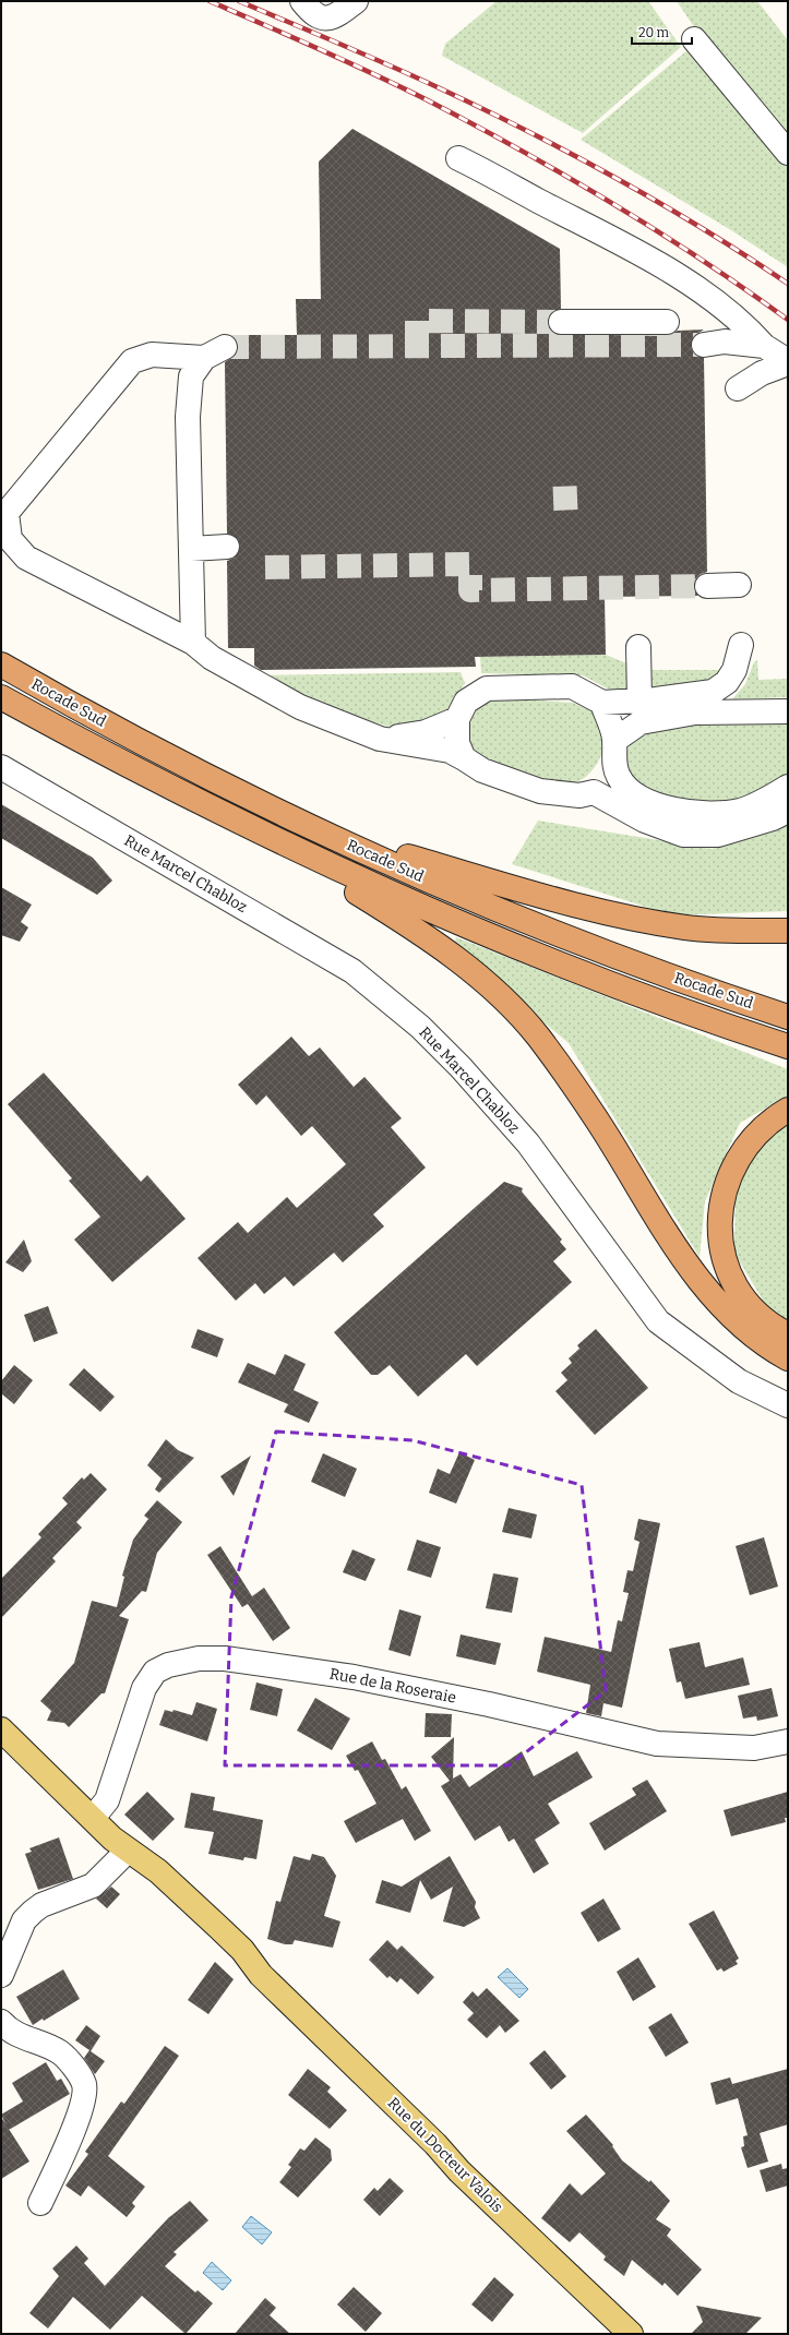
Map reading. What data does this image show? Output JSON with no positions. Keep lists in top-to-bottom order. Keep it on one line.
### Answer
{"streets":{"highway":["Rocade Sud"],"main road":["Rue du Docteur Valois"],"street":["Rue Marcel Chabloz","Rue de la Roseraie"]},"crossings":[["Rue de la Roseraie","Rue du Docteur Valois"]],"scale_bar":"20 m"}
